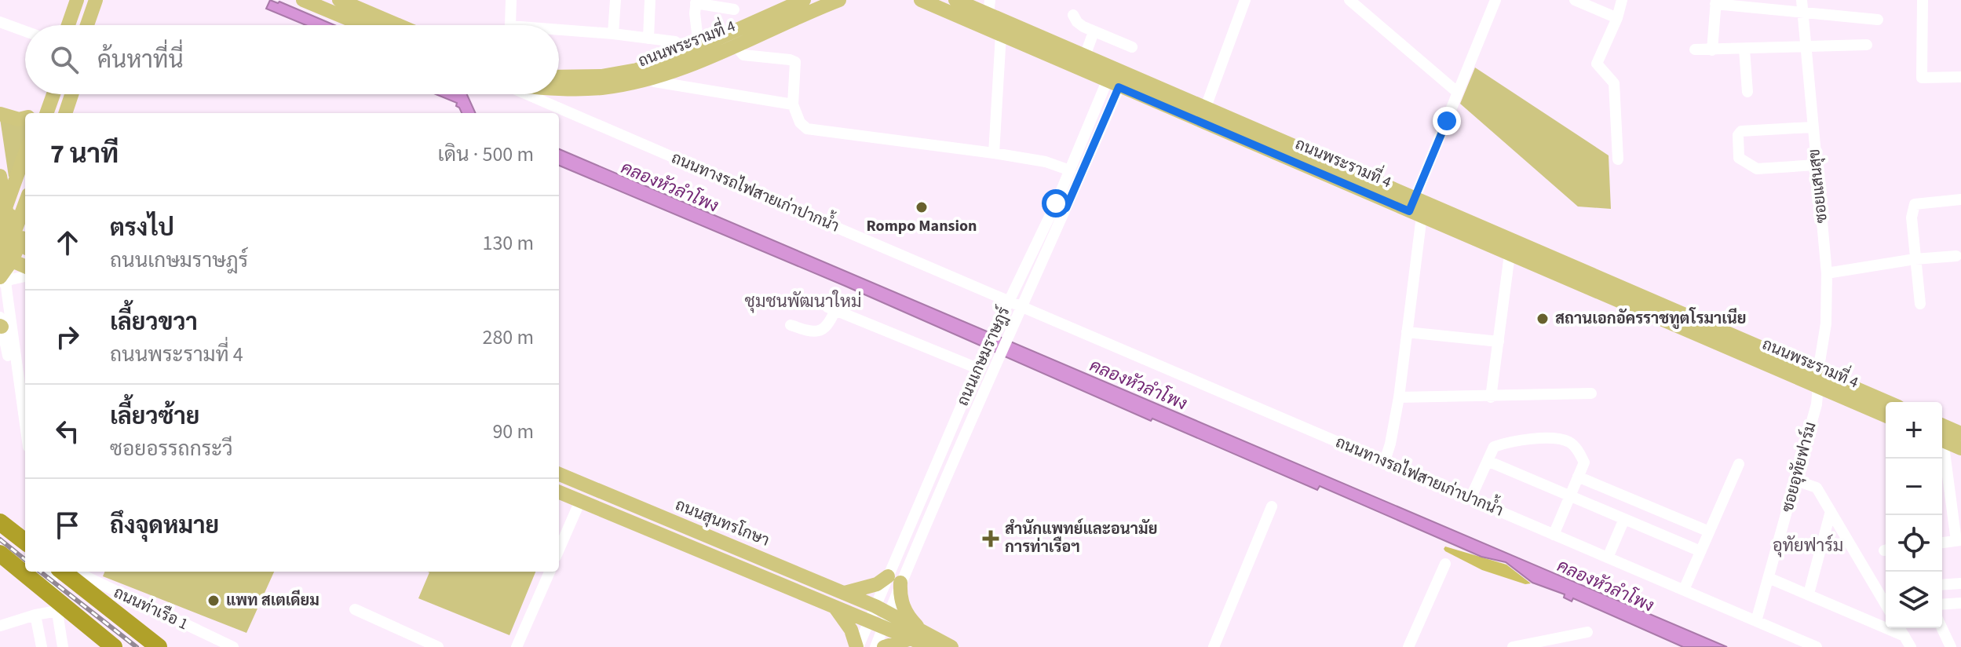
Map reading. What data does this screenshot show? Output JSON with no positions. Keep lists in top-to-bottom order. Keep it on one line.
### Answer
{"streets":{"main road":["ถนนพระรามที่ 4","ถนนสุนทรโกษา"],"street":["ซอยแสนสุข","ถนนทางรถไฟสายเก่าปากน้ำ","ถนนเกษมราษฎร์","ซอยอุทัยฟาร์ม","ถนนท่าเรือ 1"]},"crossings":[["ถนนพระรามที่ 4","ซอยแสนสุข"],["ถนนพระรามที่ 4","ถนนเกษมราษฎร์"],["ถนนพระรามที่ 4","ซอยอุทัยฟาร์ม"],["ซอยแสนสุข","ซอยอุทัยฟาร์ม"],["ถนนทางรถไฟสายเก่าปากน้ำ","ถนนเกษมราษฎร์"],["ถนนทางรถไฟสายเก่าปากน้ำ","ซอยอุทัยฟาร์ม"],["ถนนเกษมราษฎร์","ถนนสุนทรโกษา"]],"districts":["ชุมชนพัฒนาใหม่","อุทัยฟาร์ม"],"water":["คลองหัวลำโพง"],"places":{"other":["Rompo Mansion","สถานเอกอัครราชทูตโรมาเนีย","แพท สเตเดียม"],"health":["สำนักแพทย์และอนามัย การท่าเรือฯ"]},"page":{"search":"ค้นหาที่นี่","heading":["7 นาที","เดิน · 500 m"],"list":[["ตรงไป","ถนนเกษมราษฎร์","130 m"],["เลี้ยวขวา","ถนนพระรามที่ 4","280 m"],["เลี้ยวซ้าย","ซอยอรรถกระวี","90 m"],"ถึงจุดหมาย"],"map_buttons":["+","−"]}}
